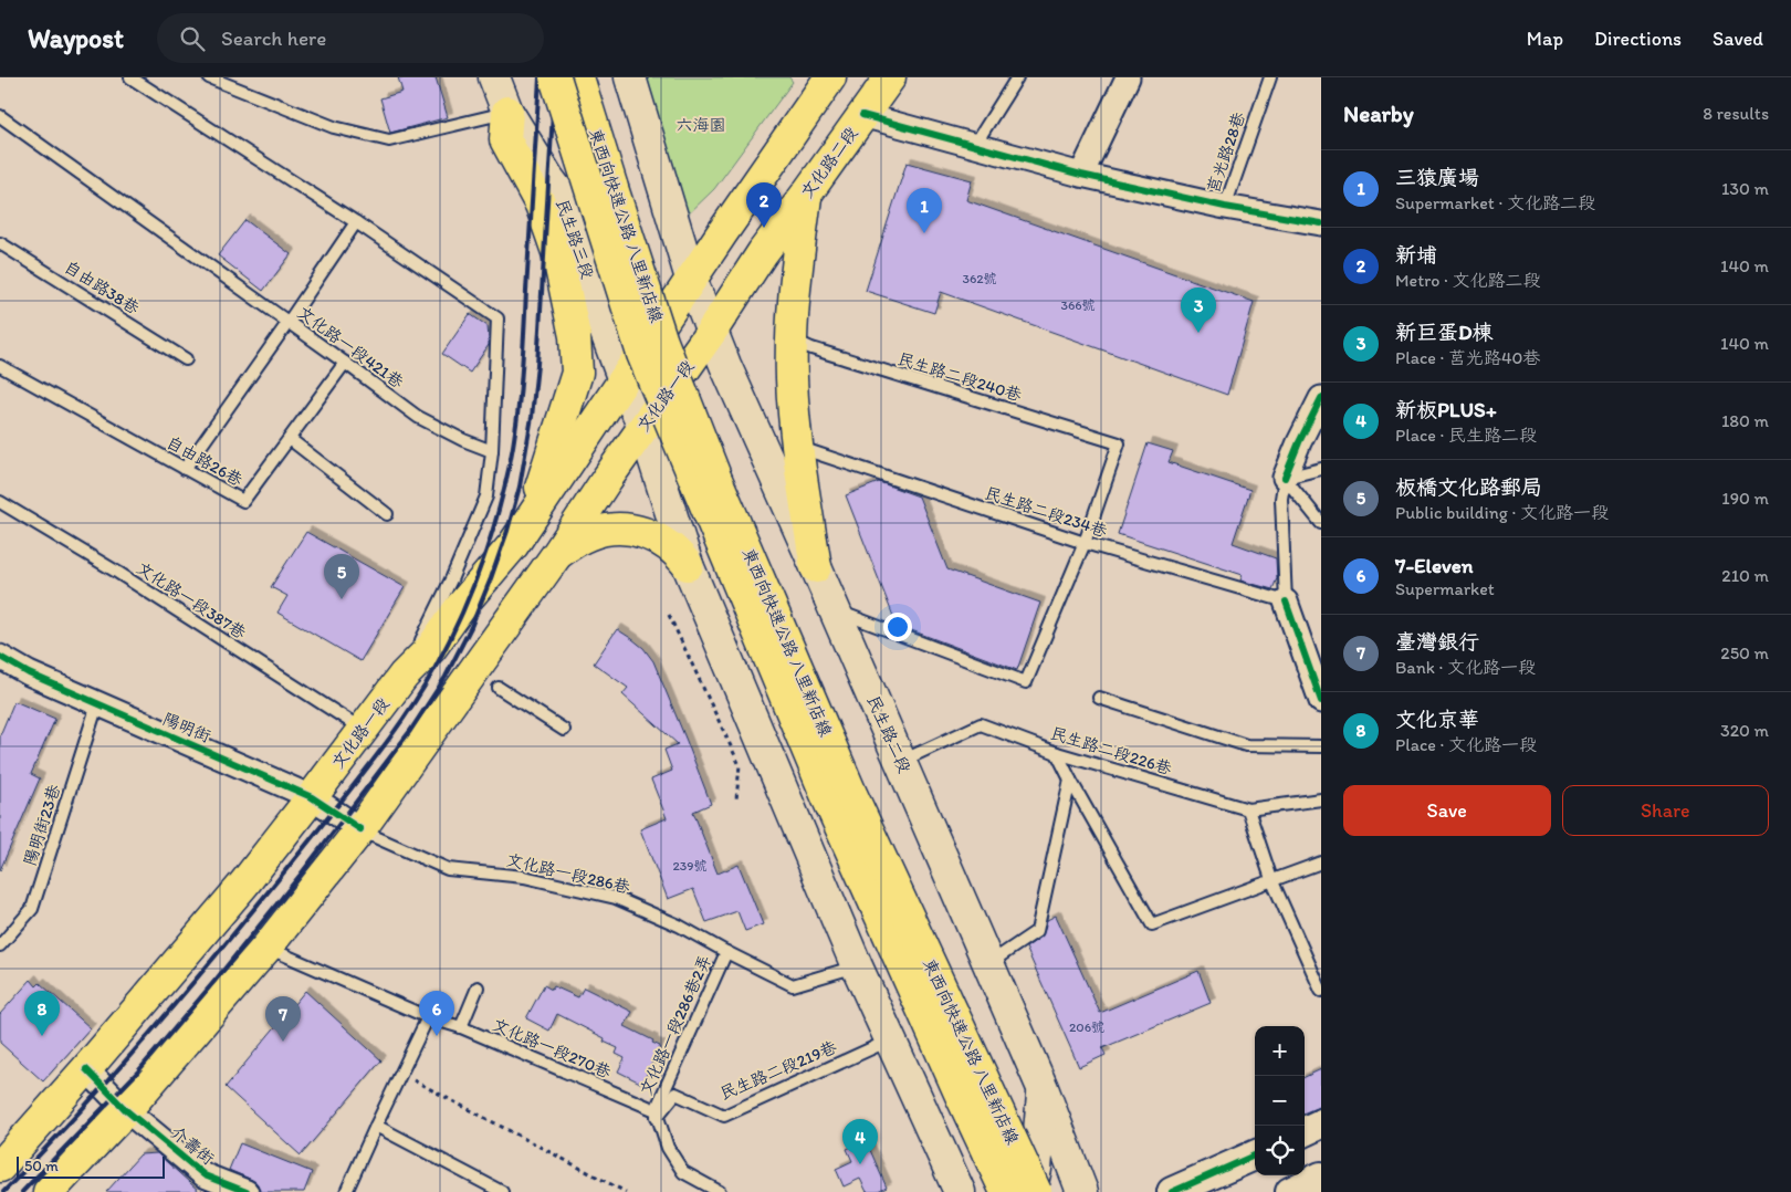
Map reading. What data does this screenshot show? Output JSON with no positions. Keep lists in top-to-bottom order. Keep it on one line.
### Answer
{"streets":{"main road":["文化路二段","東西向快速公路 八里新店線","民生路三段","文化路一段","民生路二段"],"street":["陽明街","介壽街"],"lane":["莒光路28巷","自由路38巷","文化路一段421巷","民生路二段240巷","自由路26巷","民生路二段234巷","文化路一段387巷","民生路二段226巷","陽明街23巷","文化路一段286巷","文化路一段286巷2弄","文化路一段270巷","民生路二段219巷"]},"crossings":[["文化路二段","文化路一段"],["文化路二段","民生路二段"],["民生路三段","文化路一段"],["文化路一段421巷","自由路26巷"],["民生路二段240巷","民生路二段234巷"],["文化路一段","文化路一段387巷"],["文化路一段","陽明街"],["文化路一段","民生路二段"],["文化路一段","文化路一段286巷"],["文化路一段","文化路一段270巷"],["文化路一段","介壽街"],["陽明街","陽明街23巷"],["陽明街","文化路一段286巷"],["民生路二段","民生路二段226巷"],["文化路一段286巷","文化路一段286巷2弄"],["文化路一段286巷2弄","文化路一段270巷"],["文化路一段286巷2弄","民生路二段219巷"],["文化路一段270巷","民生路二段219巷"]],"parks":["六海園"],"house_numbers":["362號","366號","239號","206號"],"scale_bar":"50 m","page":{"header":"Waypost","search":"Search here","nav":["Map","Directions","Saved"],"heading":["Nearby","8 results"],"list":[{"mark":"1","name":"三猿廣場","note":"Supermarket · 文化路二段","value":"130 m"},{"mark":"2","name":"新埔","note":"Metro · 文化路二段","value":"140 m"},{"mark":"3","name":"新巨蛋D棟","note":"Place · 莒光路40巷","value":"140 m"},{"mark":"4","name":"新板PLUS+","note":"Place · 民生路二段","value":"180 m"},{"mark":"5","name":"板橋文化路郵局","note":"Public building · 文化路一段","value":"190 m"},{"mark":"6","name":"7-Eleven","note":"Supermarket","value":"210 m"},{"mark":"7","name":"臺灣銀行","note":"Bank · 文化路一段","value":"250 m"},{"mark":"8","name":"文化京華","note":"Place · 文化路一段","value":"320 m"}],"pins":["2","1","3","5","6","8","7","4"],"buttons":["Save","Share"],"map_buttons":["+","−"],"scale":"50 m"}}
